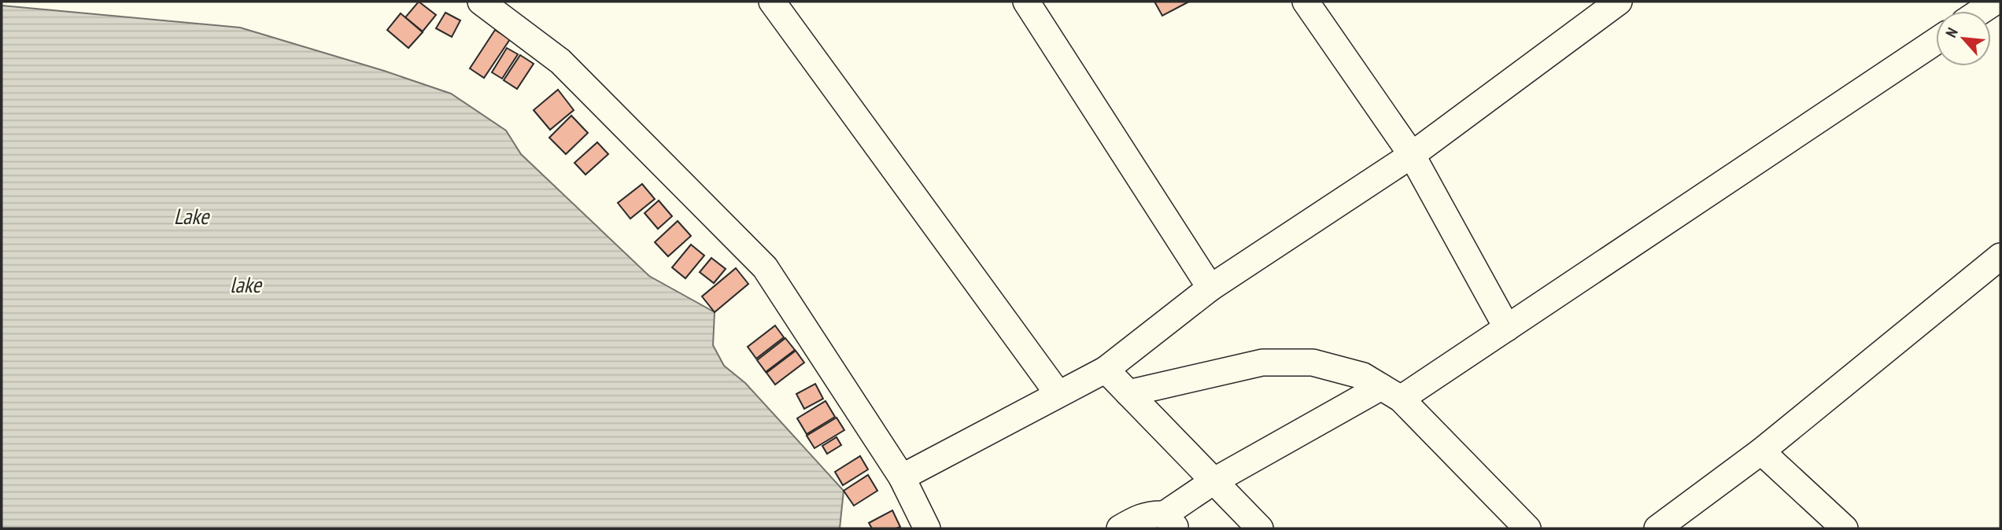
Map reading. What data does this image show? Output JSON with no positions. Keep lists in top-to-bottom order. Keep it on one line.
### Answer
{"water":["Lake","lake"],"north":"top left"}
